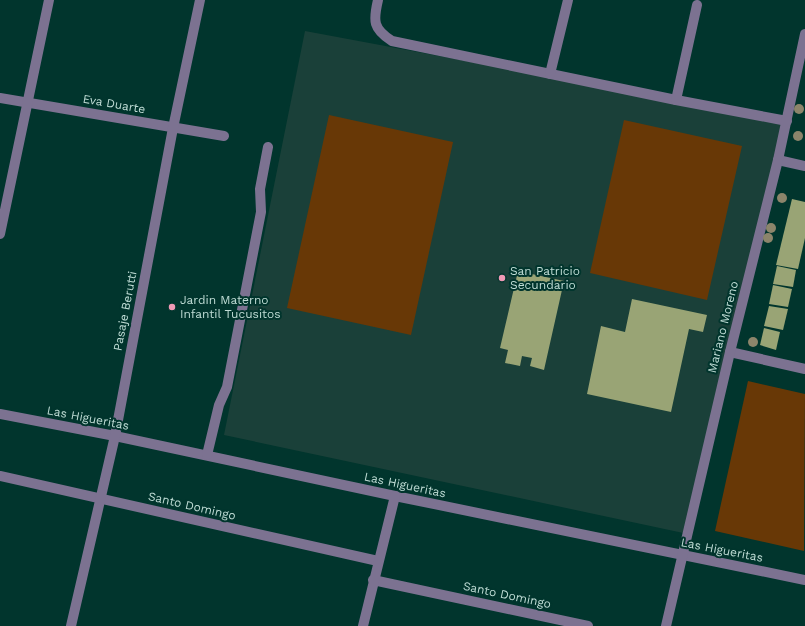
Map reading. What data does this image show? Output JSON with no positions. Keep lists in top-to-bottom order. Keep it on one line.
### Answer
{"streets":{"street":["Eva Duarte","Pasaje Berutti","Mariano Moreno","Las Higueritas","Santo Domingo"]},"crossings":[["Eva Duarte","Pasaje Berutti"],["Pasaje Berutti","Las Higueritas"],["Pasaje Berutti","Santo Domingo"],["Mariano Moreno","Las Higueritas"]],"places":["San Patricio Secundario","Jardin Materno Infantil Tucusitos"]}
